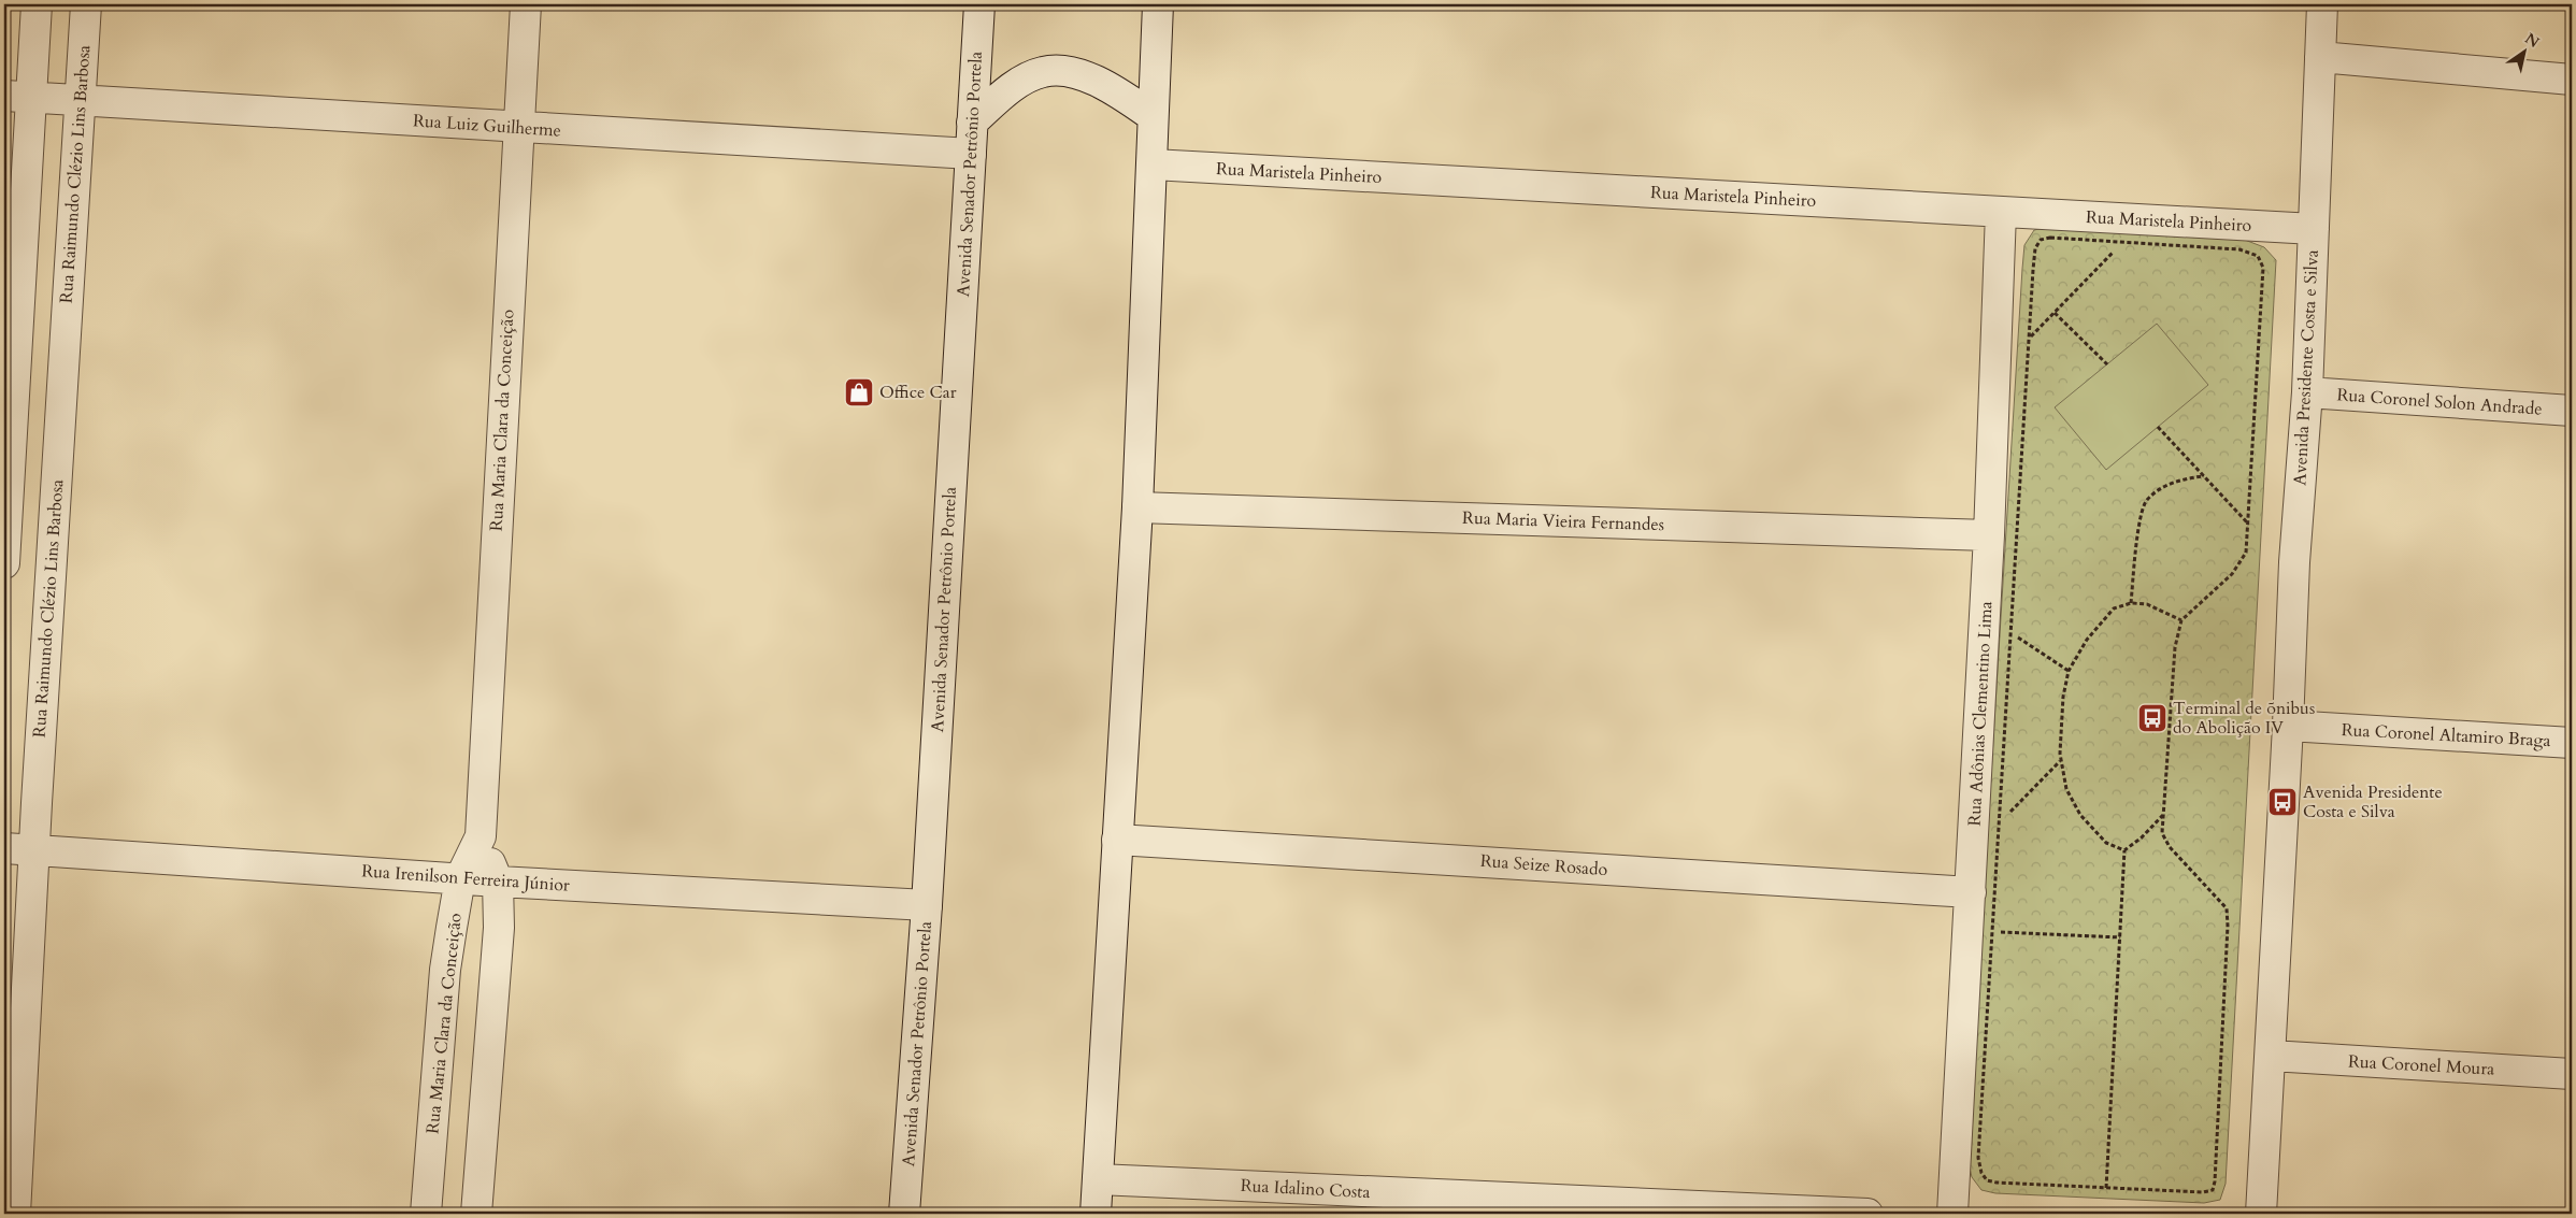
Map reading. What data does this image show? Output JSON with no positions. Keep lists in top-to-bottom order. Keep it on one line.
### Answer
{"streets":{"street":["Rua Luiz Guilherme","Rua Maristela Pinheiro","Rua Raimundo Clézio Lins Barbosa","Avenida Senador Petrônio Portela","Avenida Presidente Costa e Silva","Rua Coronel Solon Andrade","Rua Maria Clara da Conceição","Rua Maria Vieira Fernandes","Rua Adônias Clementino Lima","Rua Coronel Altamiro Braga","Rua Seize Rosado","Rua Irenilson Ferreira Júnior","Rua Coronel Moura","Rua Idalino Costa"]},"crossings":[["Rua Luiz Guilherme","Rua Raimundo Clézio Lins Barbosa"],["Rua Luiz Guilherme","Avenida Senador Petrônio Portela"],["Rua Luiz Guilherme","Rua Maria Clara da Conceição"],["Rua Maristela Pinheiro","Avenida Presidente Costa e Silva"],["Rua Maristela Pinheiro","Rua Adônias Clementino Lima"],["Rua Raimundo Clézio Lins Barbosa","Rua Irenilson Ferreira Júnior"],["Avenida Senador Petrônio Portela","Rua Irenilson Ferreira Júnior"],["Avenida Presidente Costa e Silva","Rua Coronel Solon Andrade"],["Avenida Presidente Costa e Silva","Rua Coronel Altamiro Braga"],["Avenida Presidente Costa e Silva","Rua Coronel Moura"],["Rua Maria Clara da Conceição","Rua Irenilson Ferreira Júnior"],["Rua Maria Vieira Fernandes","Rua Adônias Clementino Lima"],["Rua Adônias Clementino Lima","Rua Seize Rosado"]],"places":{"shop":["Office Car"],"bus stop":["Terminal de õnibus do Abolição IV","Avenida Presidente Costa e Silva"]},"north":"top right"}
